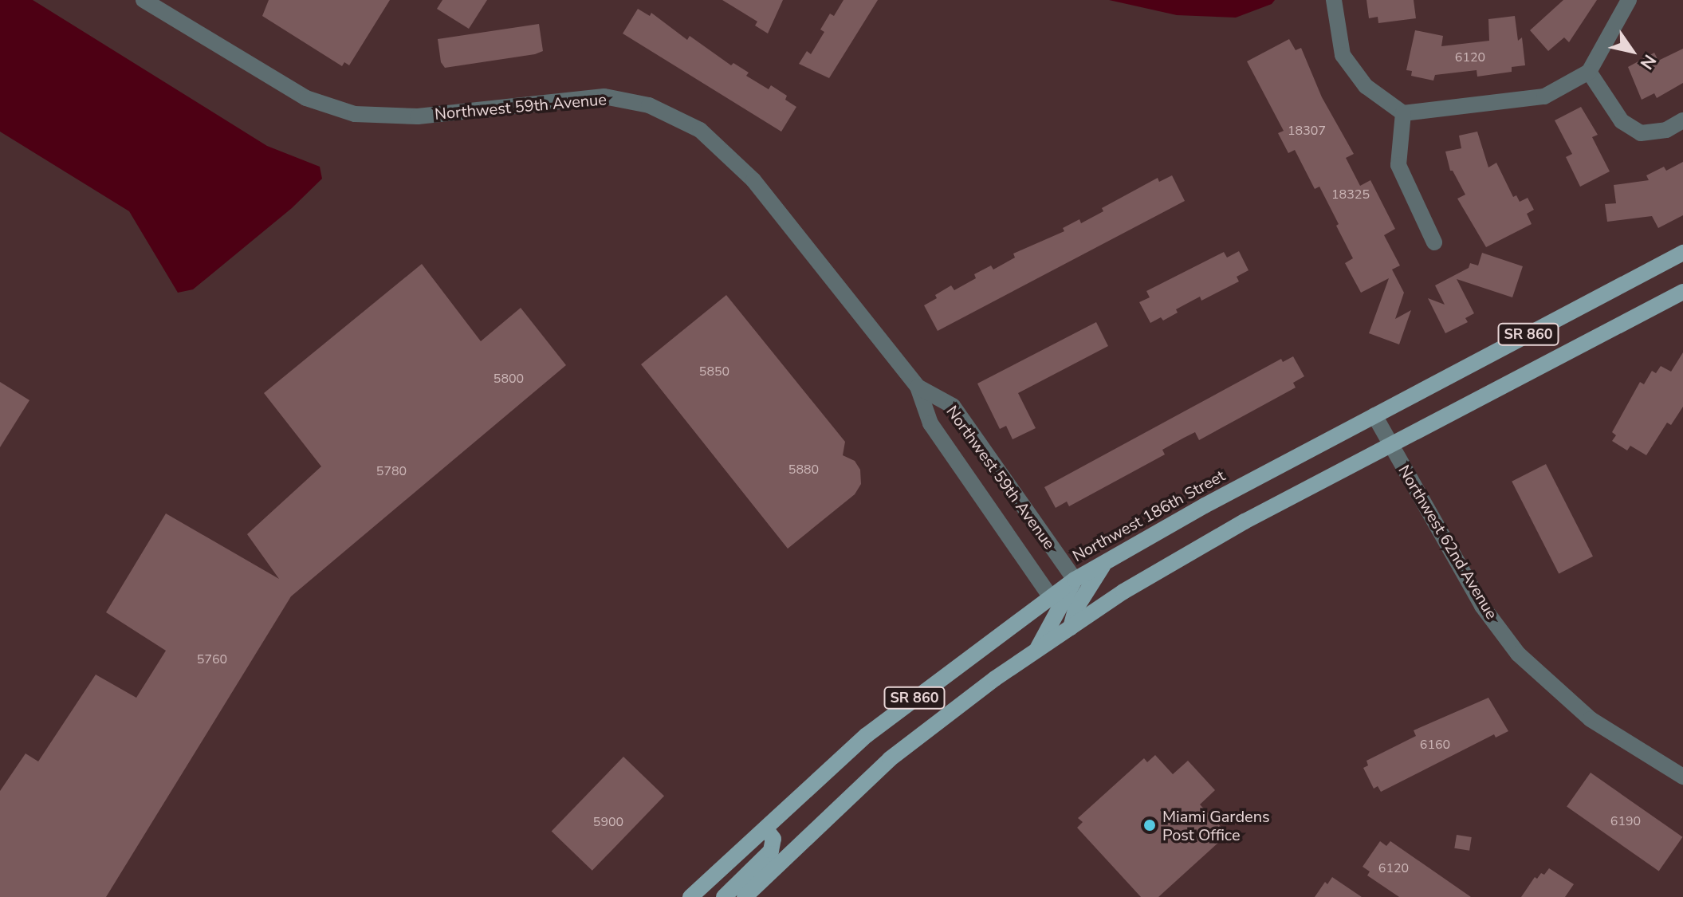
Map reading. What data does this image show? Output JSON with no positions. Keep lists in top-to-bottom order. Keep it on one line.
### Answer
{"streets":{"main road":["SR 860","Northwest 186th Street"],"street":["Northwest 59th Avenue","Northwest 62nd Avenue"]},"crossings":[["Northwest 59th Avenue","Northwest 186th Street"],["SR 860","Northwest 62nd Avenue"],["Northwest 186th Street","Northwest 62nd Avenue"]],"places":["Miami Gardens Post Office"],"house_numbers":["6120","18307","18325","5850","5800","5880","5780","5760","6160","6190","5900","6120"],"north":"bottom right"}
